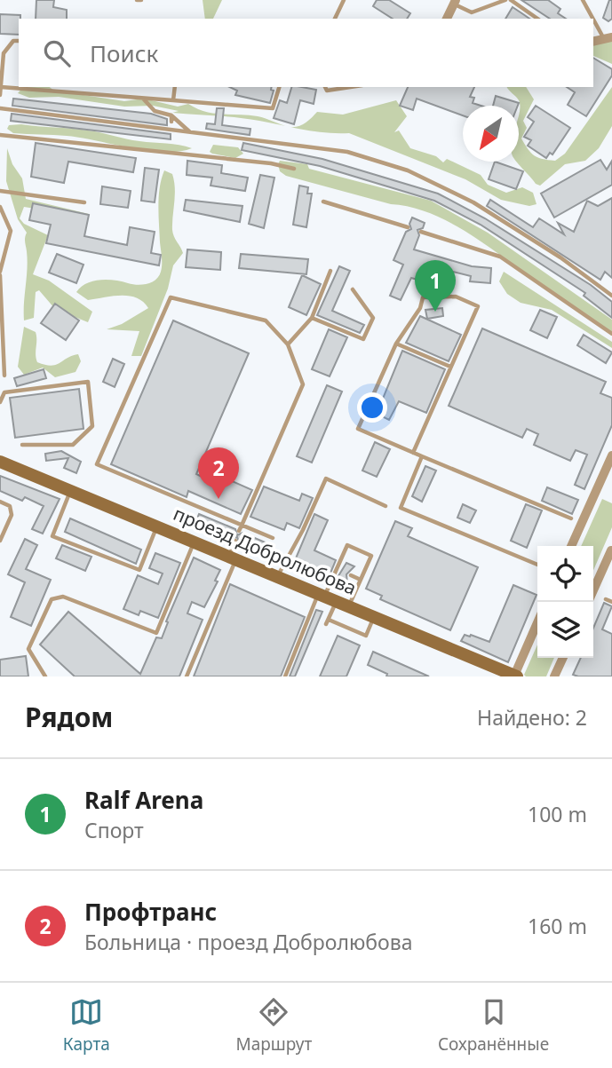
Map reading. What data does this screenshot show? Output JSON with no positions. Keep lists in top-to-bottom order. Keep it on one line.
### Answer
{"streets":{"street":["проезд Добролюбова"]},"north":"bottom left","page":{"search":"Поиск","pins":["1","2"],"heading":["Рядом","Найдено: 2"],"list":[{"mark":"1","name":"Ralf Arena","note":"Спорт","value":"100 m"},{"mark":"2","name":"Профтранс","note":"Больница · проезд Добролюбова","value":"160 m"}],"nav":["Карта","Маршрут","Сохранённые"]}}
